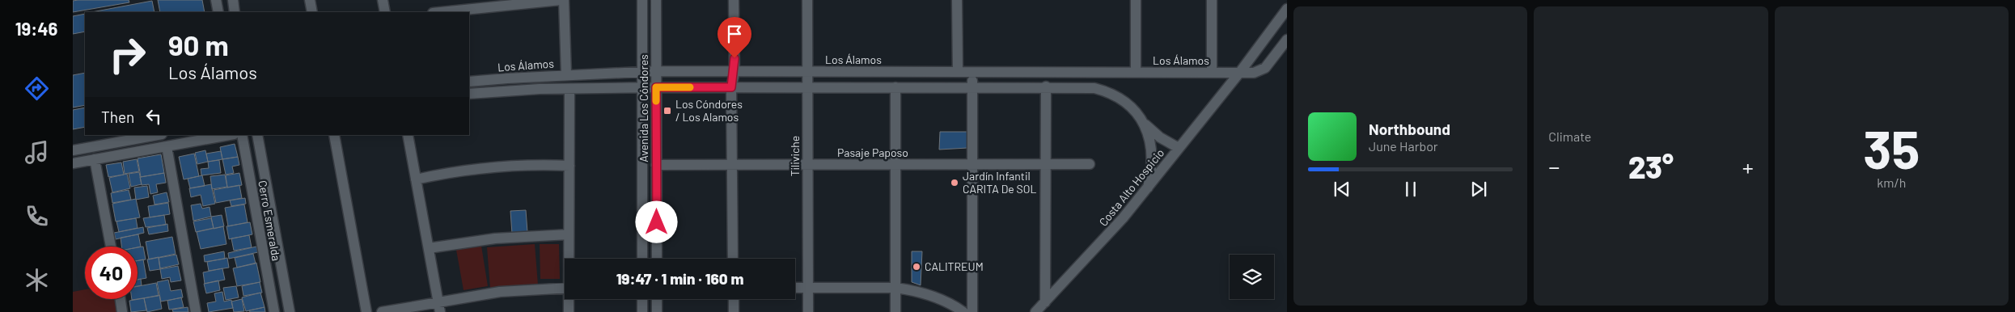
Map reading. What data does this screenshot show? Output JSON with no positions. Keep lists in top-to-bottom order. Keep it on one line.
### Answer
{"streets":{"street":["Los Álamos","Avenida Los Cóndores","Pasaje Paposo","Tiliviche","Costa Alto Hospicio","Cerro Esmeralda"]},"crossings":[["Los Álamos","Avenida Los Cóndores"],["Los Álamos","Tiliviche"],["Los Álamos","Costa Alto Hospicio"],["Avenida Los Cóndores","Pasaje Paposo"],["Pasaje Paposo","Tiliviche"]],"places":{"transit":["Los Cóndores / Los Alamos"],"other":["Jardín Infantil CARITA De SOL","CALITREUM"]},"page":{"tabs":"19:46","tile":["Climate",["35","km/h"]],"turn":["90 m","Los Álamos"],"then":"Then","song":["Northbound","June Harbor"],"heat":["−","23°","+"],"limit":"40","trip":"19:47 · 1 min · 160 m"}}
